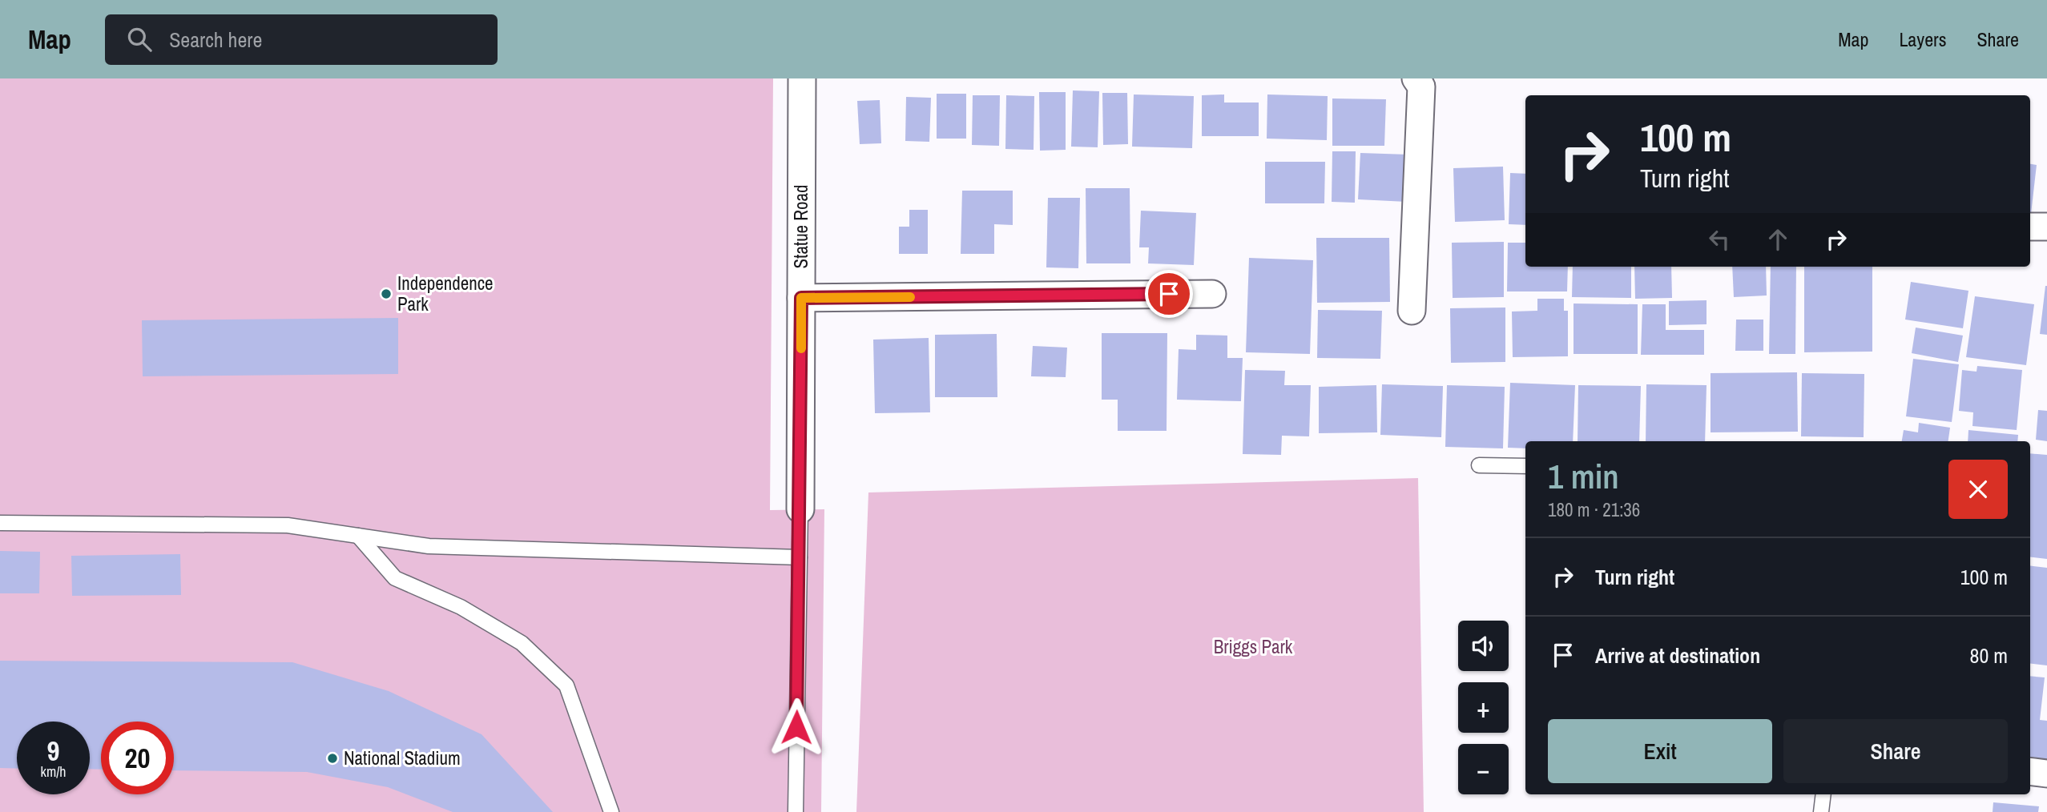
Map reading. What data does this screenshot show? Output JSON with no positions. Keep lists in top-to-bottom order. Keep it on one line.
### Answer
{"streets":{"street":["Statue Road"]},"parks":["Briggs Park"],"places":["Independence Park","National Stadium"],"page":{"header":"Map","search":"Search here","nav":["Map","Layers","Share"],"turn":["100 m","Turn right"],"heading":["1 min","180 m · 21:36"],"list":[{"name":"Turn right","value":"100 m"},{"name":"Arrive at destination","value":"80 m"}],"map_buttons":["+","−"],"buttons":["Exit","Share"],"speed":"9 km/h","limit":"20"}}
